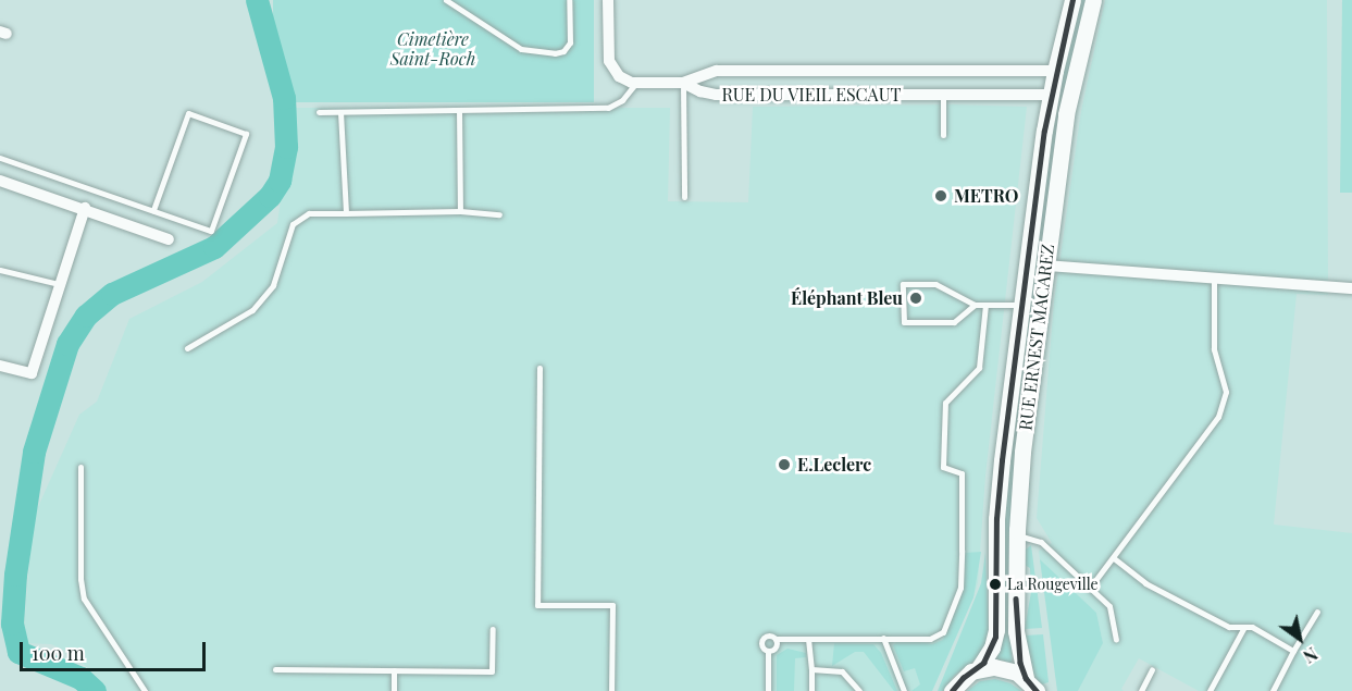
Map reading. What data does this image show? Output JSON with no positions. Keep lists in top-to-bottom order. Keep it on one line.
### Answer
{"streets":{"main road":["RUE ERNEST MACAREZ"],"street":["RUE DU VIEIL ESCAUT"]},"crossings":[["RUE DU VIEIL ESCAUT","RUE ERNEST MACAREZ"]],"parks":["Cimetière Saint-Roch"],"places":["METRO","Éléphant Bleu","E.Leclerc","La Rougeville"],"scale_bar":"100 m","north":"bottom right"}
